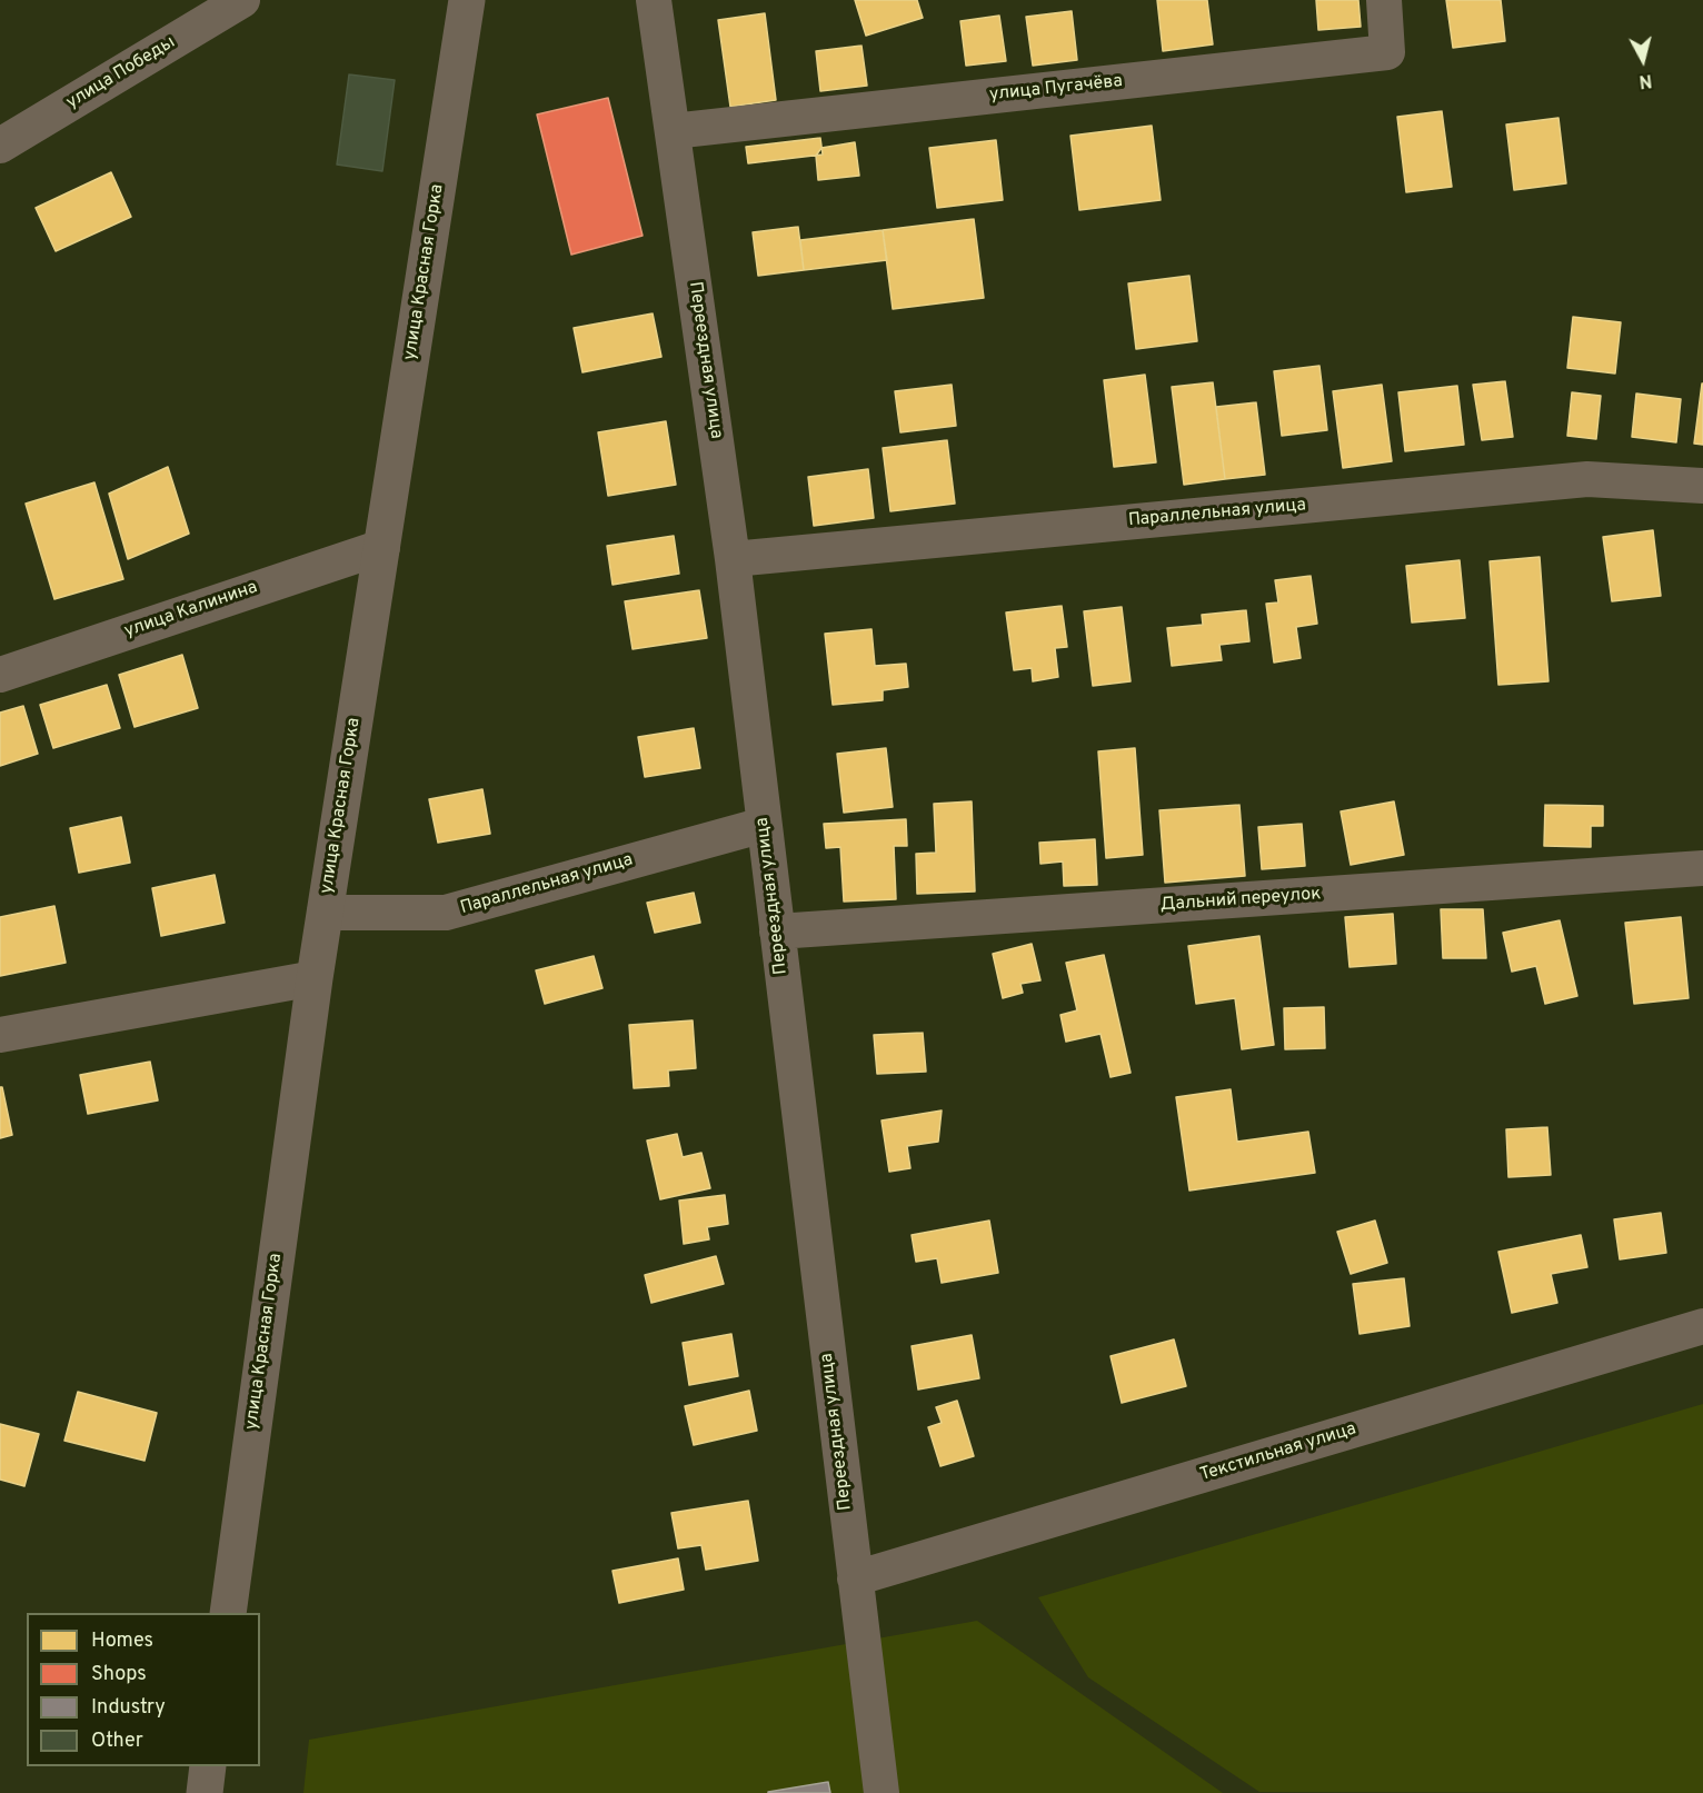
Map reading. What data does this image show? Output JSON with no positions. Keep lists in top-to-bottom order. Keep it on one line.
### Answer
{"streets":{"street":["улица Победы","улица Пугачёва","улица Красная Горка","Переездная улица","Параллельная улица","улица Калинина","Дальний переулок","Текстильная улица"]},"crossings":[["улица Пугачёва","Переездная улица"],["улица Красная Горка","Параллельная улица"],["улица Красная Горка","улица Калинина"],["Переездная улица","Параллельная улица"],["Переездная улица","Дальний переулок"],["Переездная улица","Текстильная улица"]],"legend":["Homes","Shops","Industry","Other"],"north":"bottom"}
